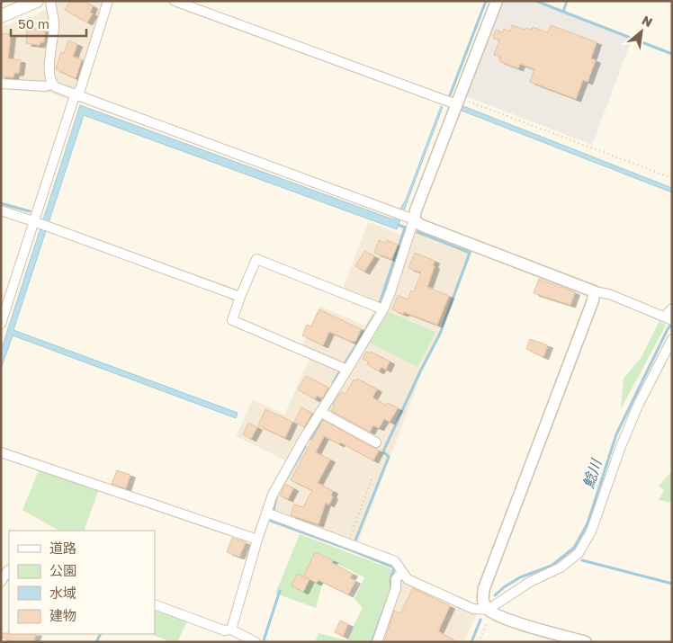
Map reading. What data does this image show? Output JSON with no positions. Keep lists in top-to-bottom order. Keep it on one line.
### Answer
{"water":["鯰川"],"legend":["道路","公園","水域","建物"],"scale_bar":"50 m","north":"top right"}
